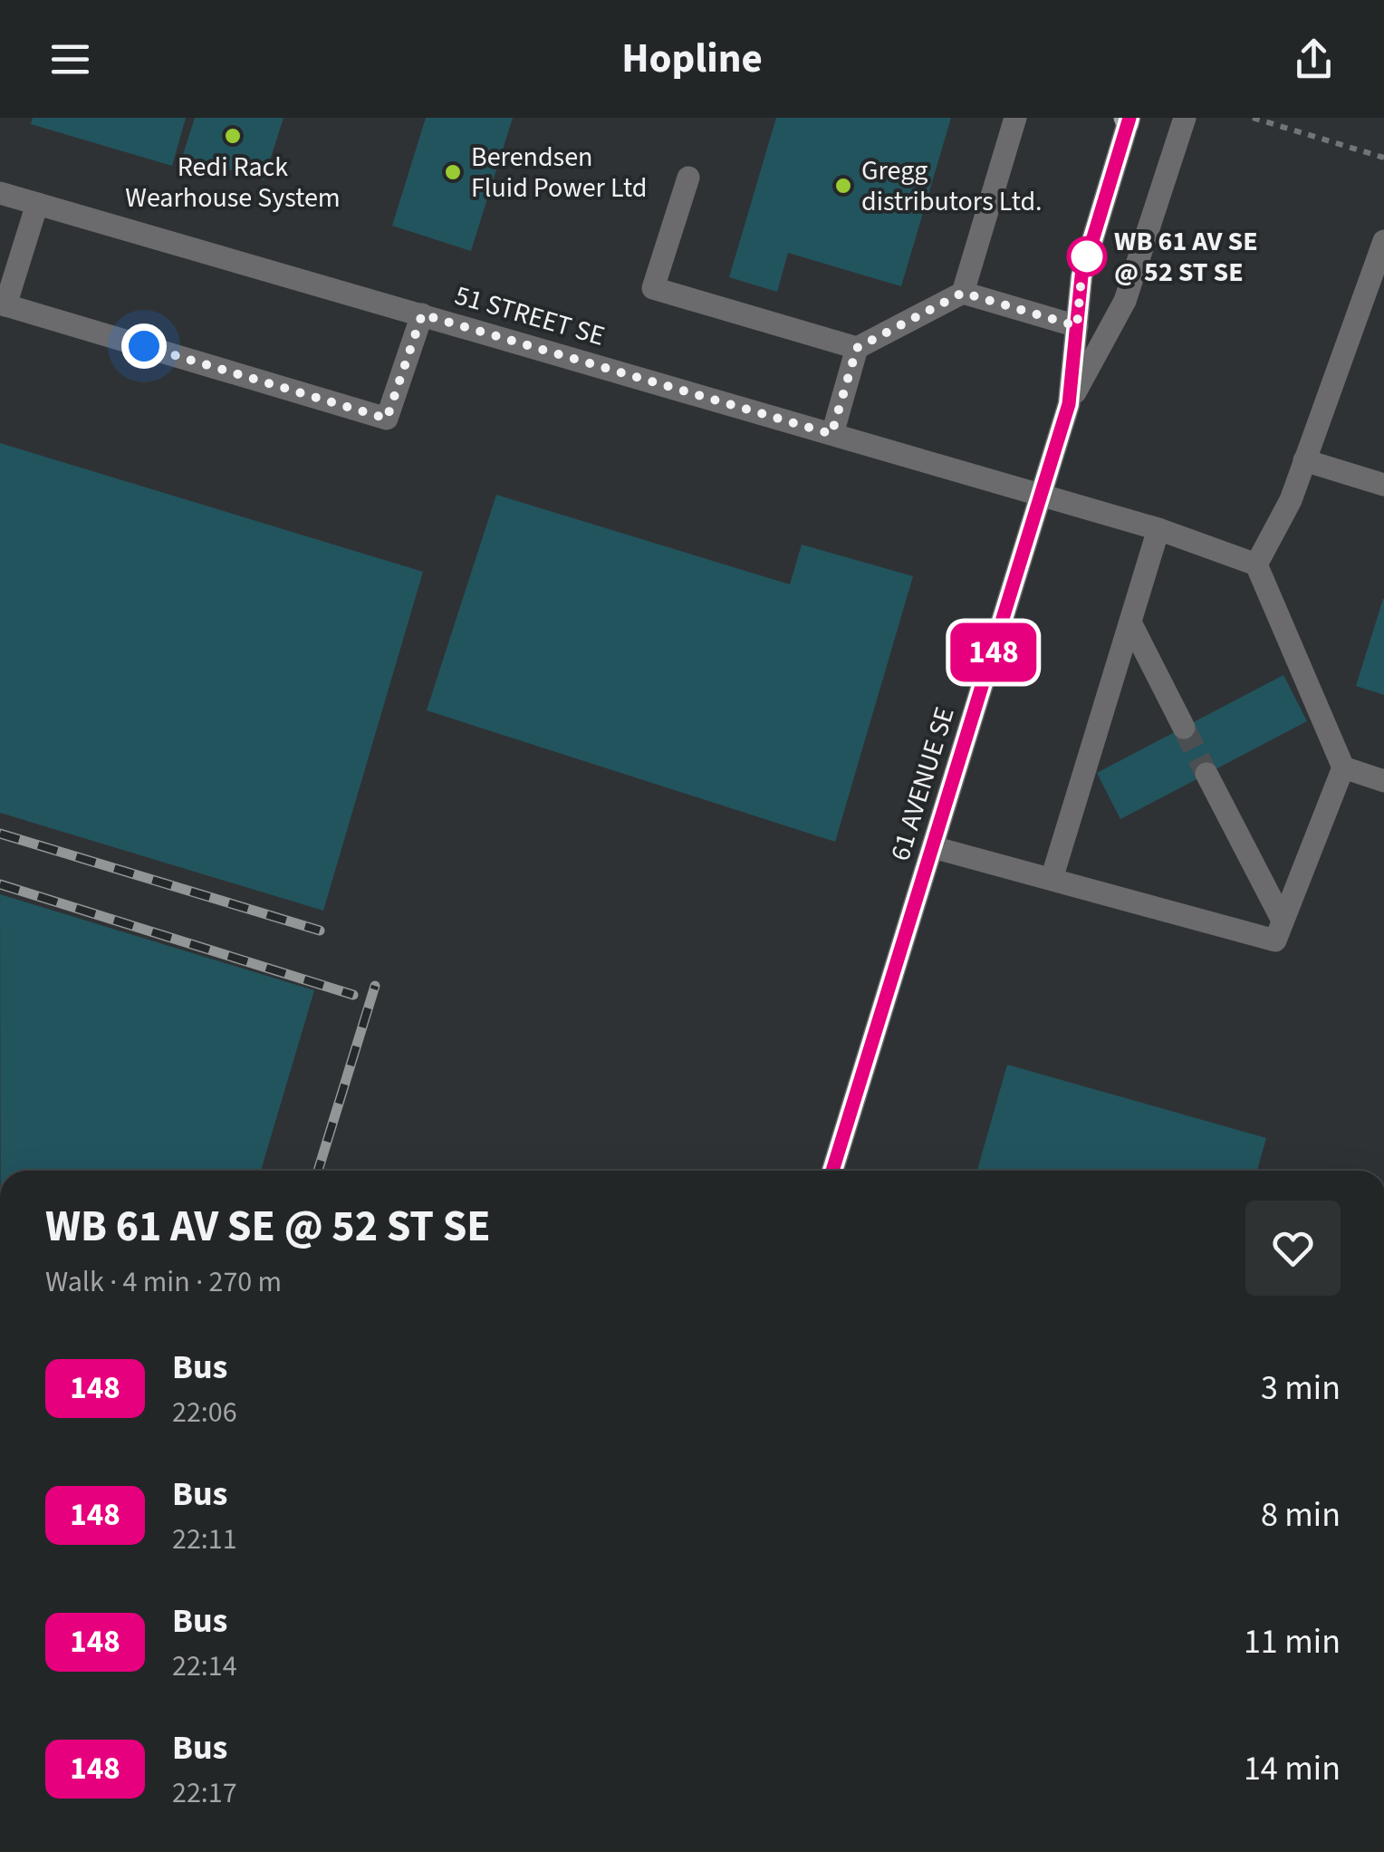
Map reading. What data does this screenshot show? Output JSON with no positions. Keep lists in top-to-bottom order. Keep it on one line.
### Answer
{"streets":{"street":["51 STREET SE","61 AVENUE SE"]},"crossings":[["51 STREET SE","61 AVENUE SE"]],"places":["Redi Rack Wearhouse System","Berendsen Fluid Power Ltd","Gregg distributors Ltd.","WB 61 AV SE @ 52 ST SE"],"lines":["bus line 148"],"page":{"header":"Hopline","on_map":"148","heading":["WB 61 AV SE @ 52 ST SE","Walk · 4 min · 270 m"],"list":[{"mark":"148","name":"Bus","note":"22:06","value":"3 min"},{"mark":"148","name":"Bus","note":"22:11","value":"8 min"},{"mark":"148","name":"Bus","note":"22:14","value":"11 min"},{"mark":"148","name":"Bus","note":"22:17","value":"14 min"}]}}
